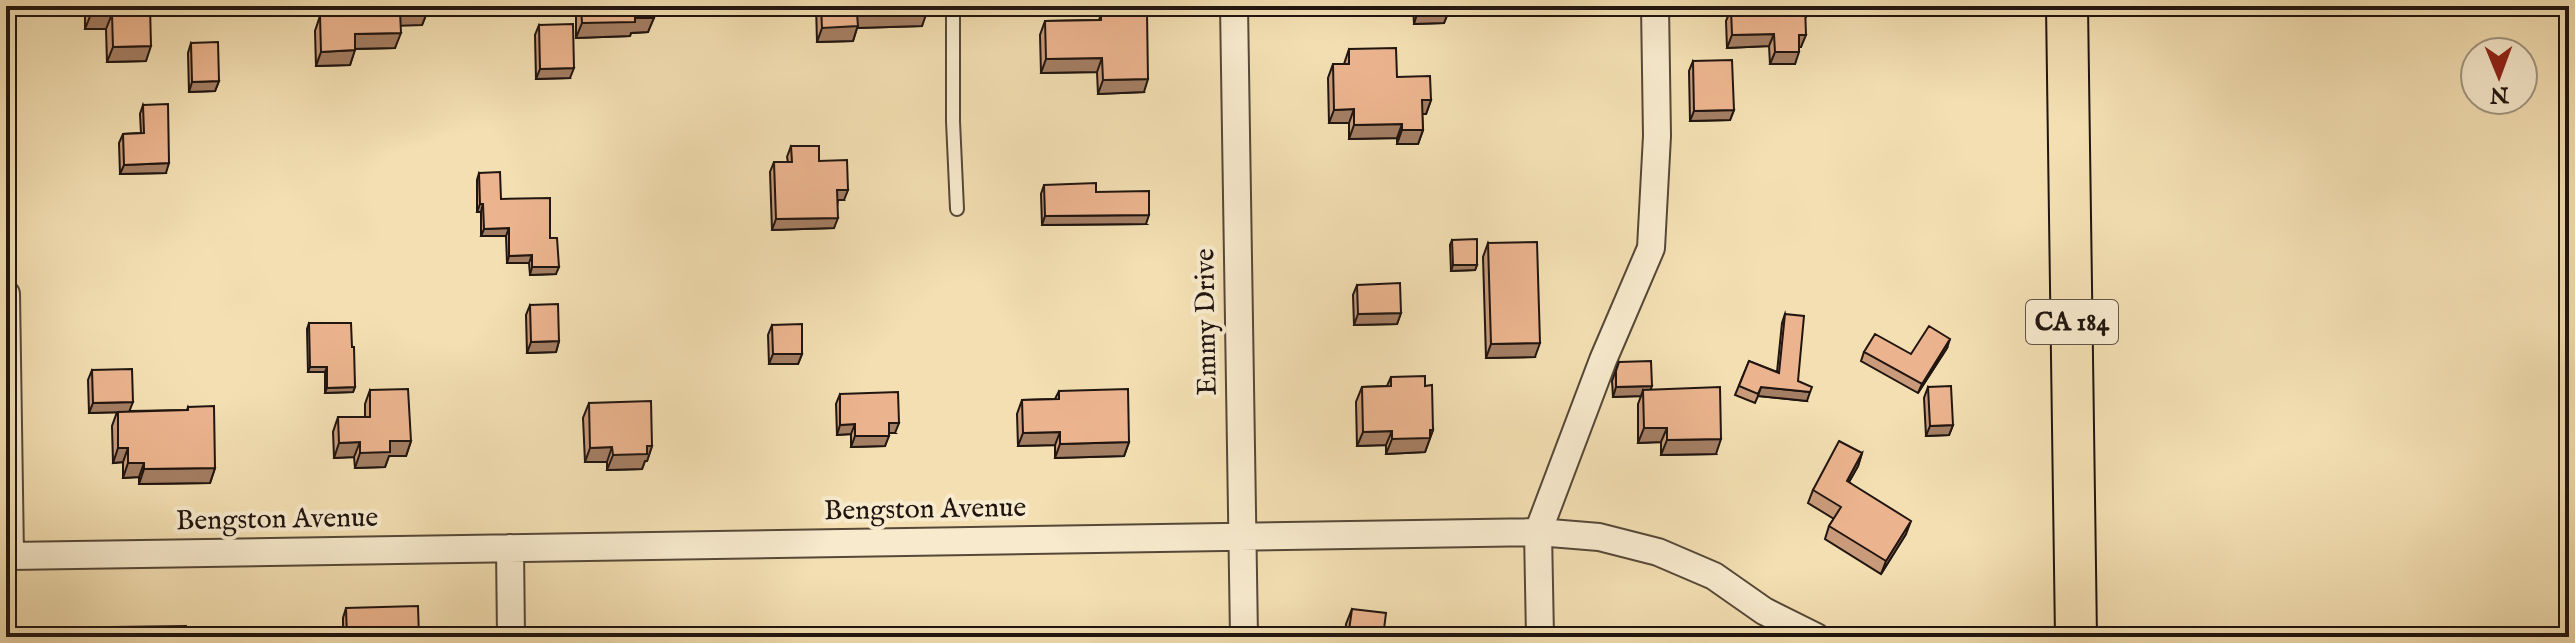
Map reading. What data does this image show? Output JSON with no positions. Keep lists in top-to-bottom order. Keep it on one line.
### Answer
{"streets":{"main road":["CA 184"],"street":["Emmy Drive","Bengston Avenue"]},"crossings":[["Emmy Drive","Bengston Avenue"]],"north":"bottom"}
